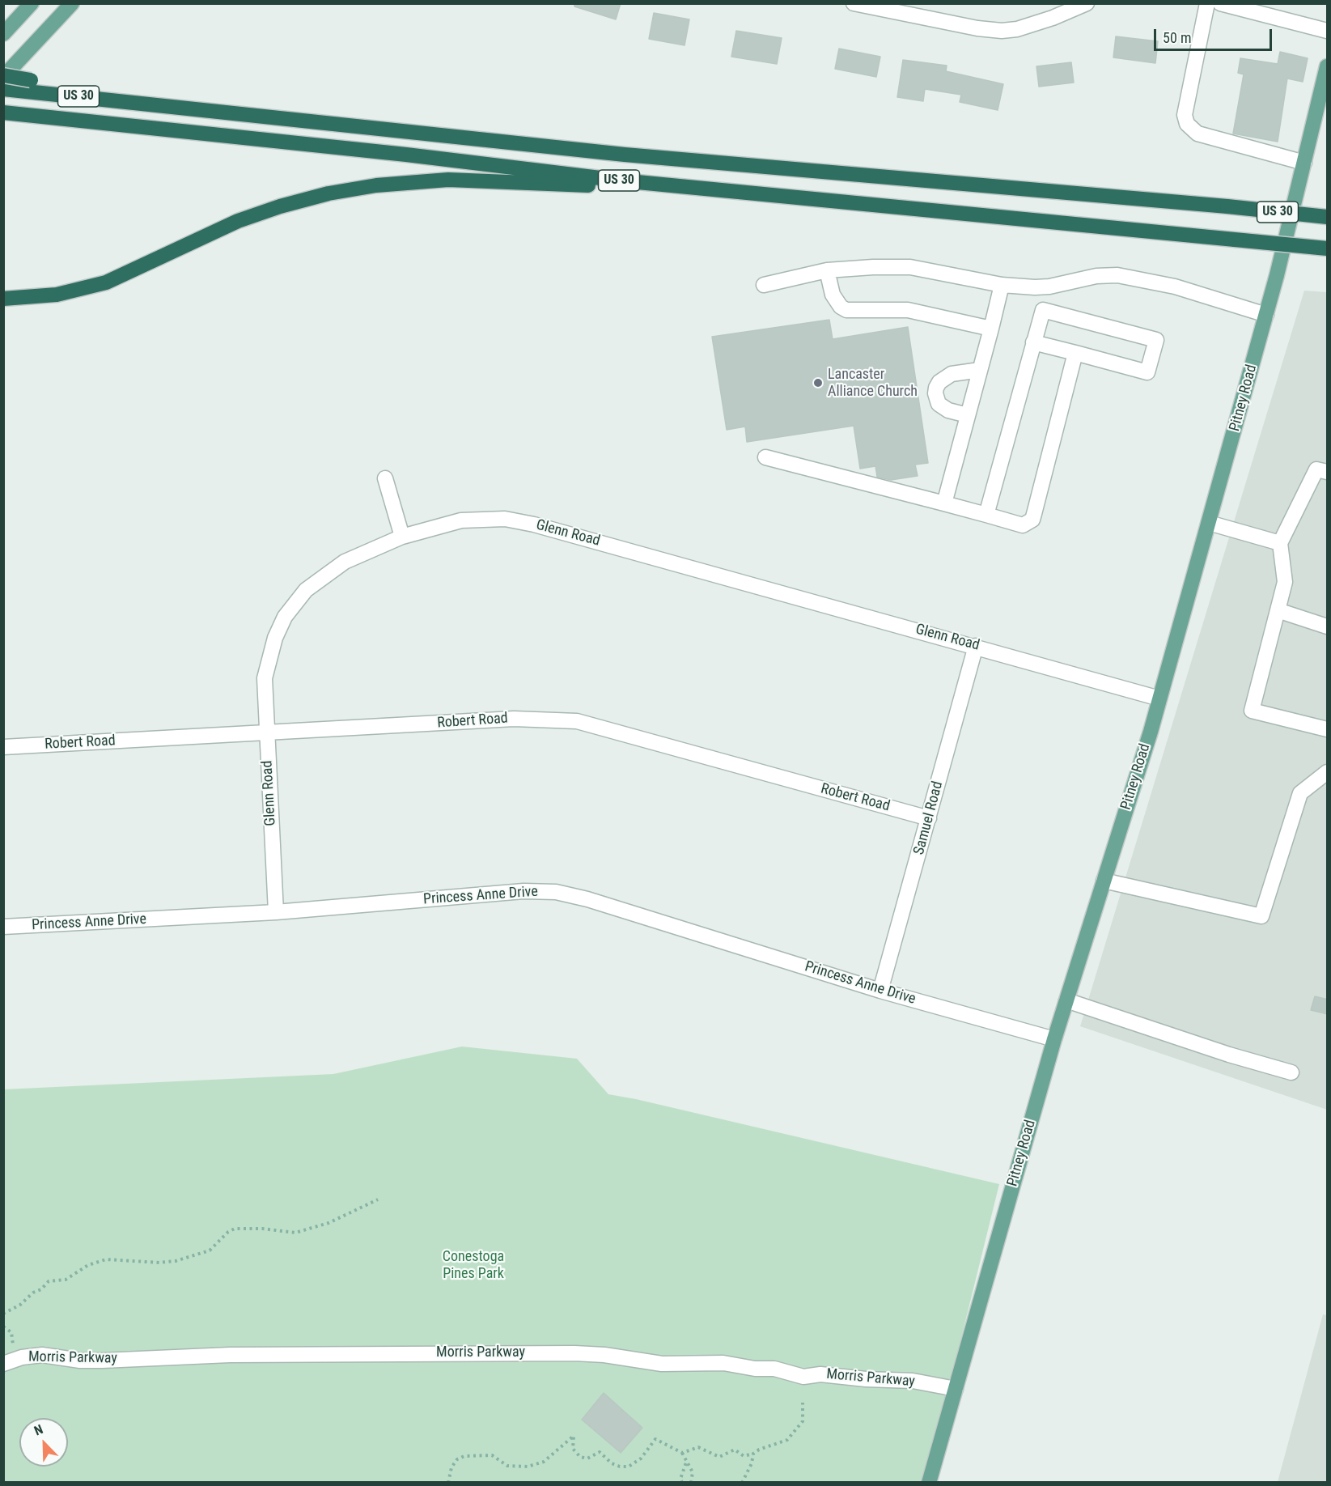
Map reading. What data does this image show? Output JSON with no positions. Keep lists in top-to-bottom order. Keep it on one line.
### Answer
{"streets":{"highway":["US 30"],"main road":["Pitney Road"],"street":["Glenn Road","Robert Road","Samuel Road","Princess Anne Drive","Morris Parkway"]},"crossings":[["Pitney Road","Glenn Road"],["Pitney Road","Princess Anne Drive"],["Pitney Road","Morris Parkway"],["Glenn Road","Robert Road"],["Glenn Road","Samuel Road"],["Glenn Road","Princess Anne Drive"],["Robert Road","Samuel Road"],["Samuel Road","Princess Anne Drive"]],"parks":["Conestoga Pines Park"],"places":["Lancaster Alliance Church"],"scale_bar":"50 m","north":"top left"}
